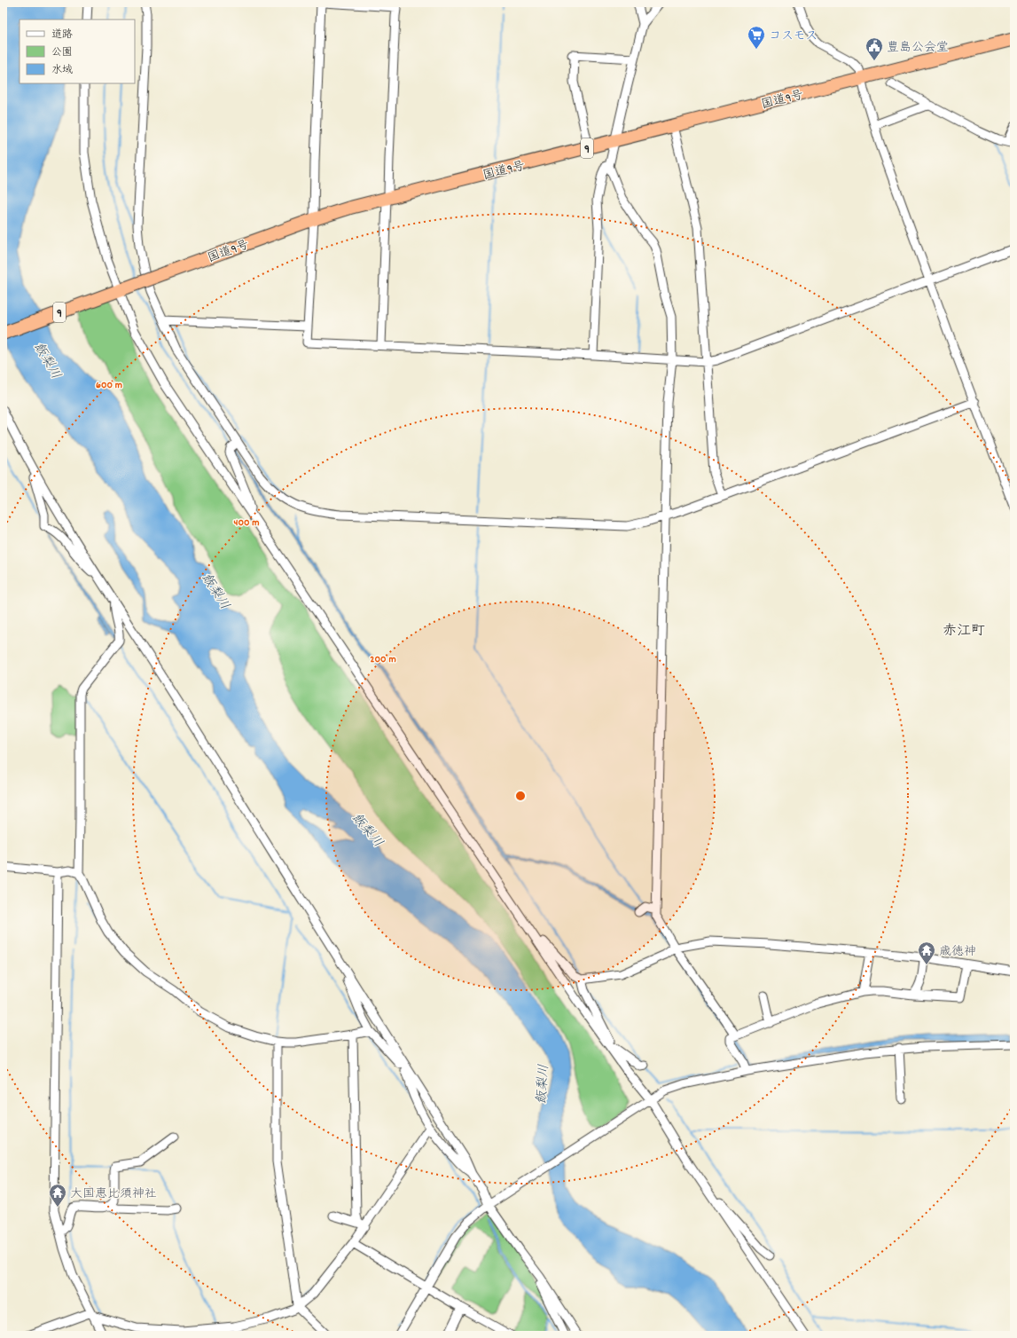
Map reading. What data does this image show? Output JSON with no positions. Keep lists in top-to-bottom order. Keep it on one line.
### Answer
{"streets":{"highway":["国道9号","9"]},"districts":["赤江町"],"water":["飯梨川"],"places":{"supermarket":["コスモス"],"public building":["豊島公会堂"],"temple":["歳徳神","大国恵比須神社"]},"legend":["道路","公園","水域"],"rings":["600 m","400 m","200 m"]}
